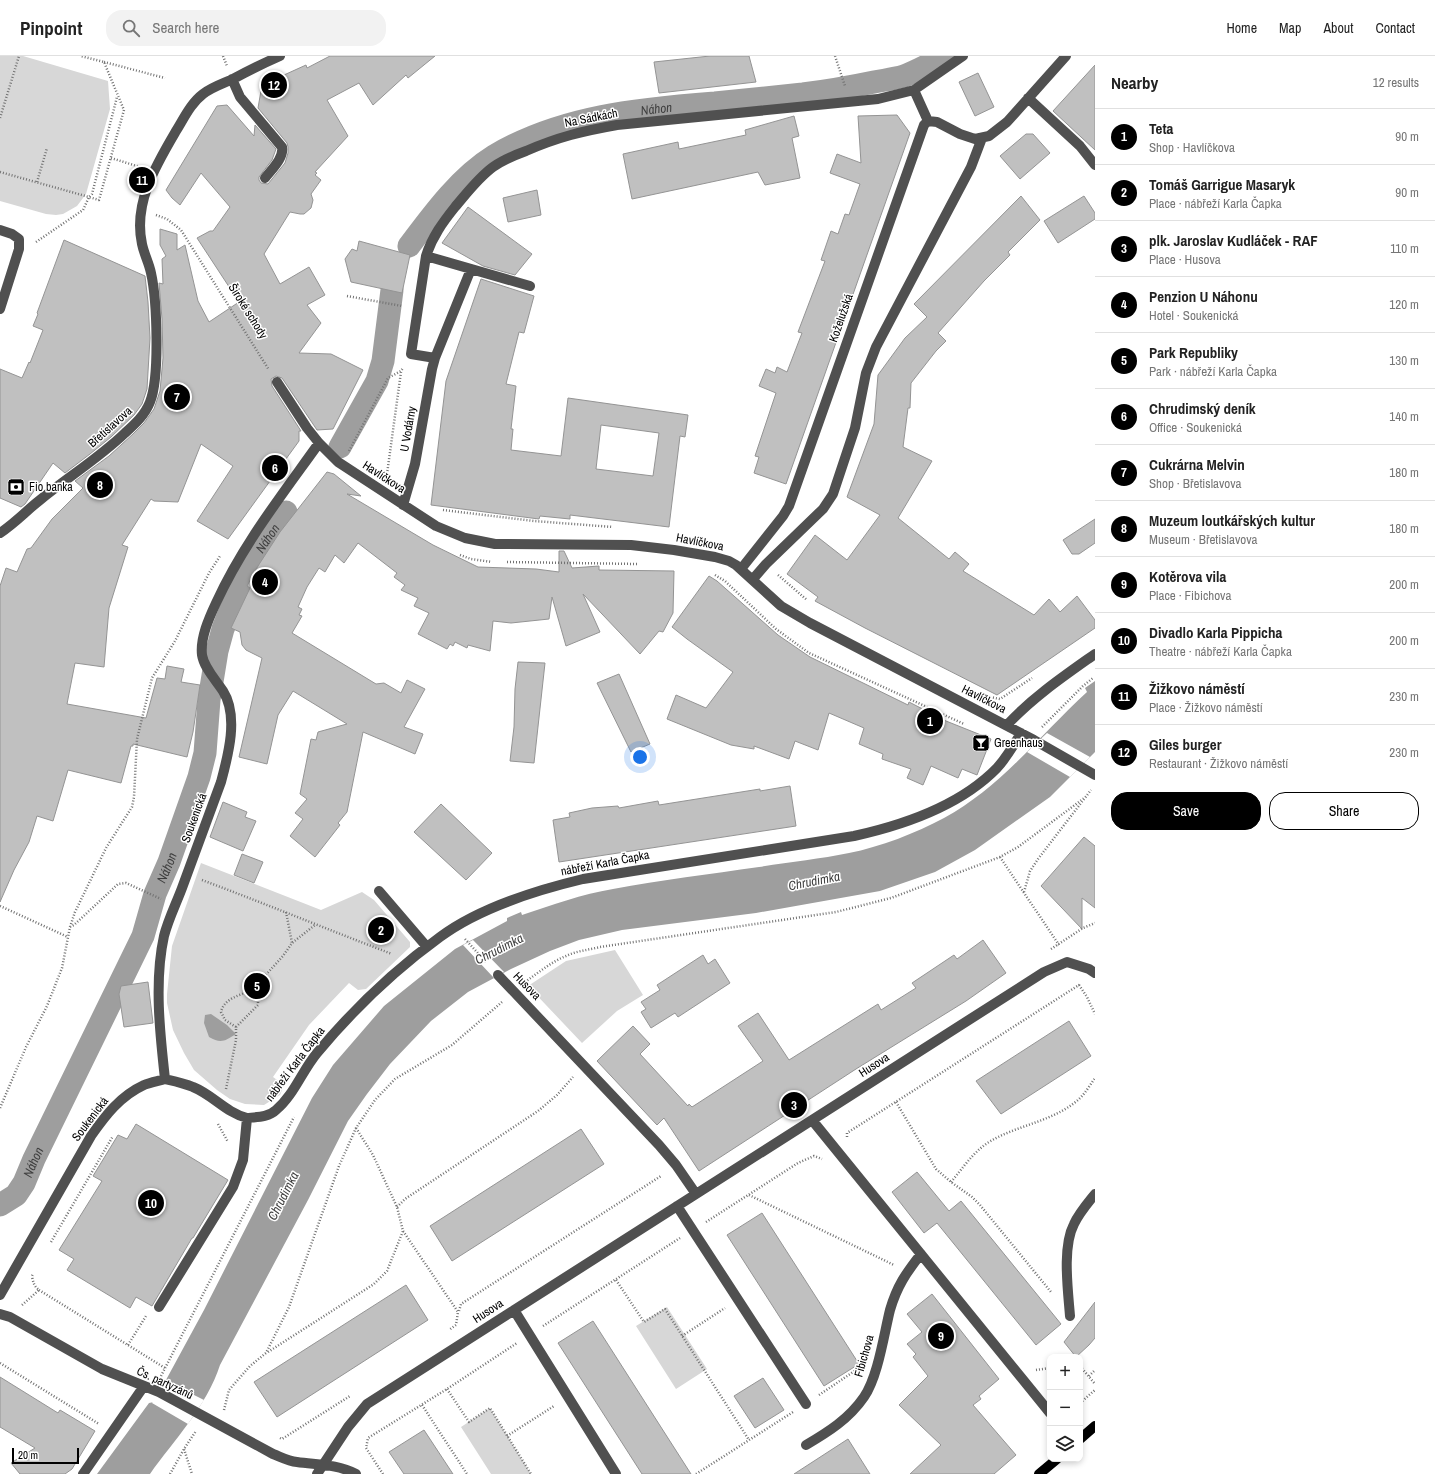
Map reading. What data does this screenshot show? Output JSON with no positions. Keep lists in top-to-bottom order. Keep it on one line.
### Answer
{"streets":{"street":["Na Sádkách","Koželužská","Břetislavova","U Vodárny","Havlíčkova","Soukenická","nábřeží Karla Čapka","Husova","Fibichova","Čs. partyzánů"],"path":["Široké schody"]},"crossings":[["Široké schody","Břetislavova"],["Koželužská","Havlíčkova"],["U Vodárny","Havlíčkova"],["Havlíčkova","Soukenická"],["Havlíčkova","nábřeží Karla Čapka"],["Husova","Čs. partyzánů"]],"water":["Náhon","Chrudimka"],"places":{"bank":["Fio banka"],"bar":["Greenhaus"]},"scale_bar":"20 m","page":{"header":"Pinpoint","search":"Search here","nav":["Home","Map","About","Contact"],"heading":["Nearby","12 results"],"pins":["12","11","7","6","8","4","1","2","5","3","10","9"],"list":[{"mark":"1","name":"Teta","note":"Shop · Havlíčkova","value":"90 m"},{"mark":"2","name":"Tomáš Garrigue Masaryk","note":"Place · nábřeží Karla Čapka","value":"90 m"},{"mark":"3","name":"plk. Jaroslav Kudláček - RAF","note":"Place · Husova","value":"110 m"},{"mark":"4","name":"Penzion U Náhonu","note":"Hotel · Soukenická","value":"120 m"},{"mark":"5","name":"Park Republiky","note":"Park · nábřeží Karla Čapka","value":"130 m"},{"mark":"6","name":"Chrudimský deník","note":"Office · Soukenická","value":"140 m"},{"mark":"7","name":"Cukrárna Melvin","note":"Shop · Břetislavova","value":"180 m"},{"mark":"8","name":"Muzeum loutkářských kultur","note":"Museum · Břetislavova","value":"180 m"},{"mark":"9","name":"Kotěrova vila","note":"Place · Fibichova","value":"200 m"},{"mark":"10","name":"Divadlo Karla Pippicha","note":"Theatre · nábřeží Karla Čapka","value":"200 m"},{"mark":"11","name":"Žižkovo náměstí","note":"Place · Žižkovo náměstí","value":"230 m"},{"mark":"12","name":"Giles burger","note":"Restaurant · Žižkovo náměstí","value":"230 m"}],"buttons":["Save","Share"],"map_buttons":["+","−"],"scale":"20 m"}}
